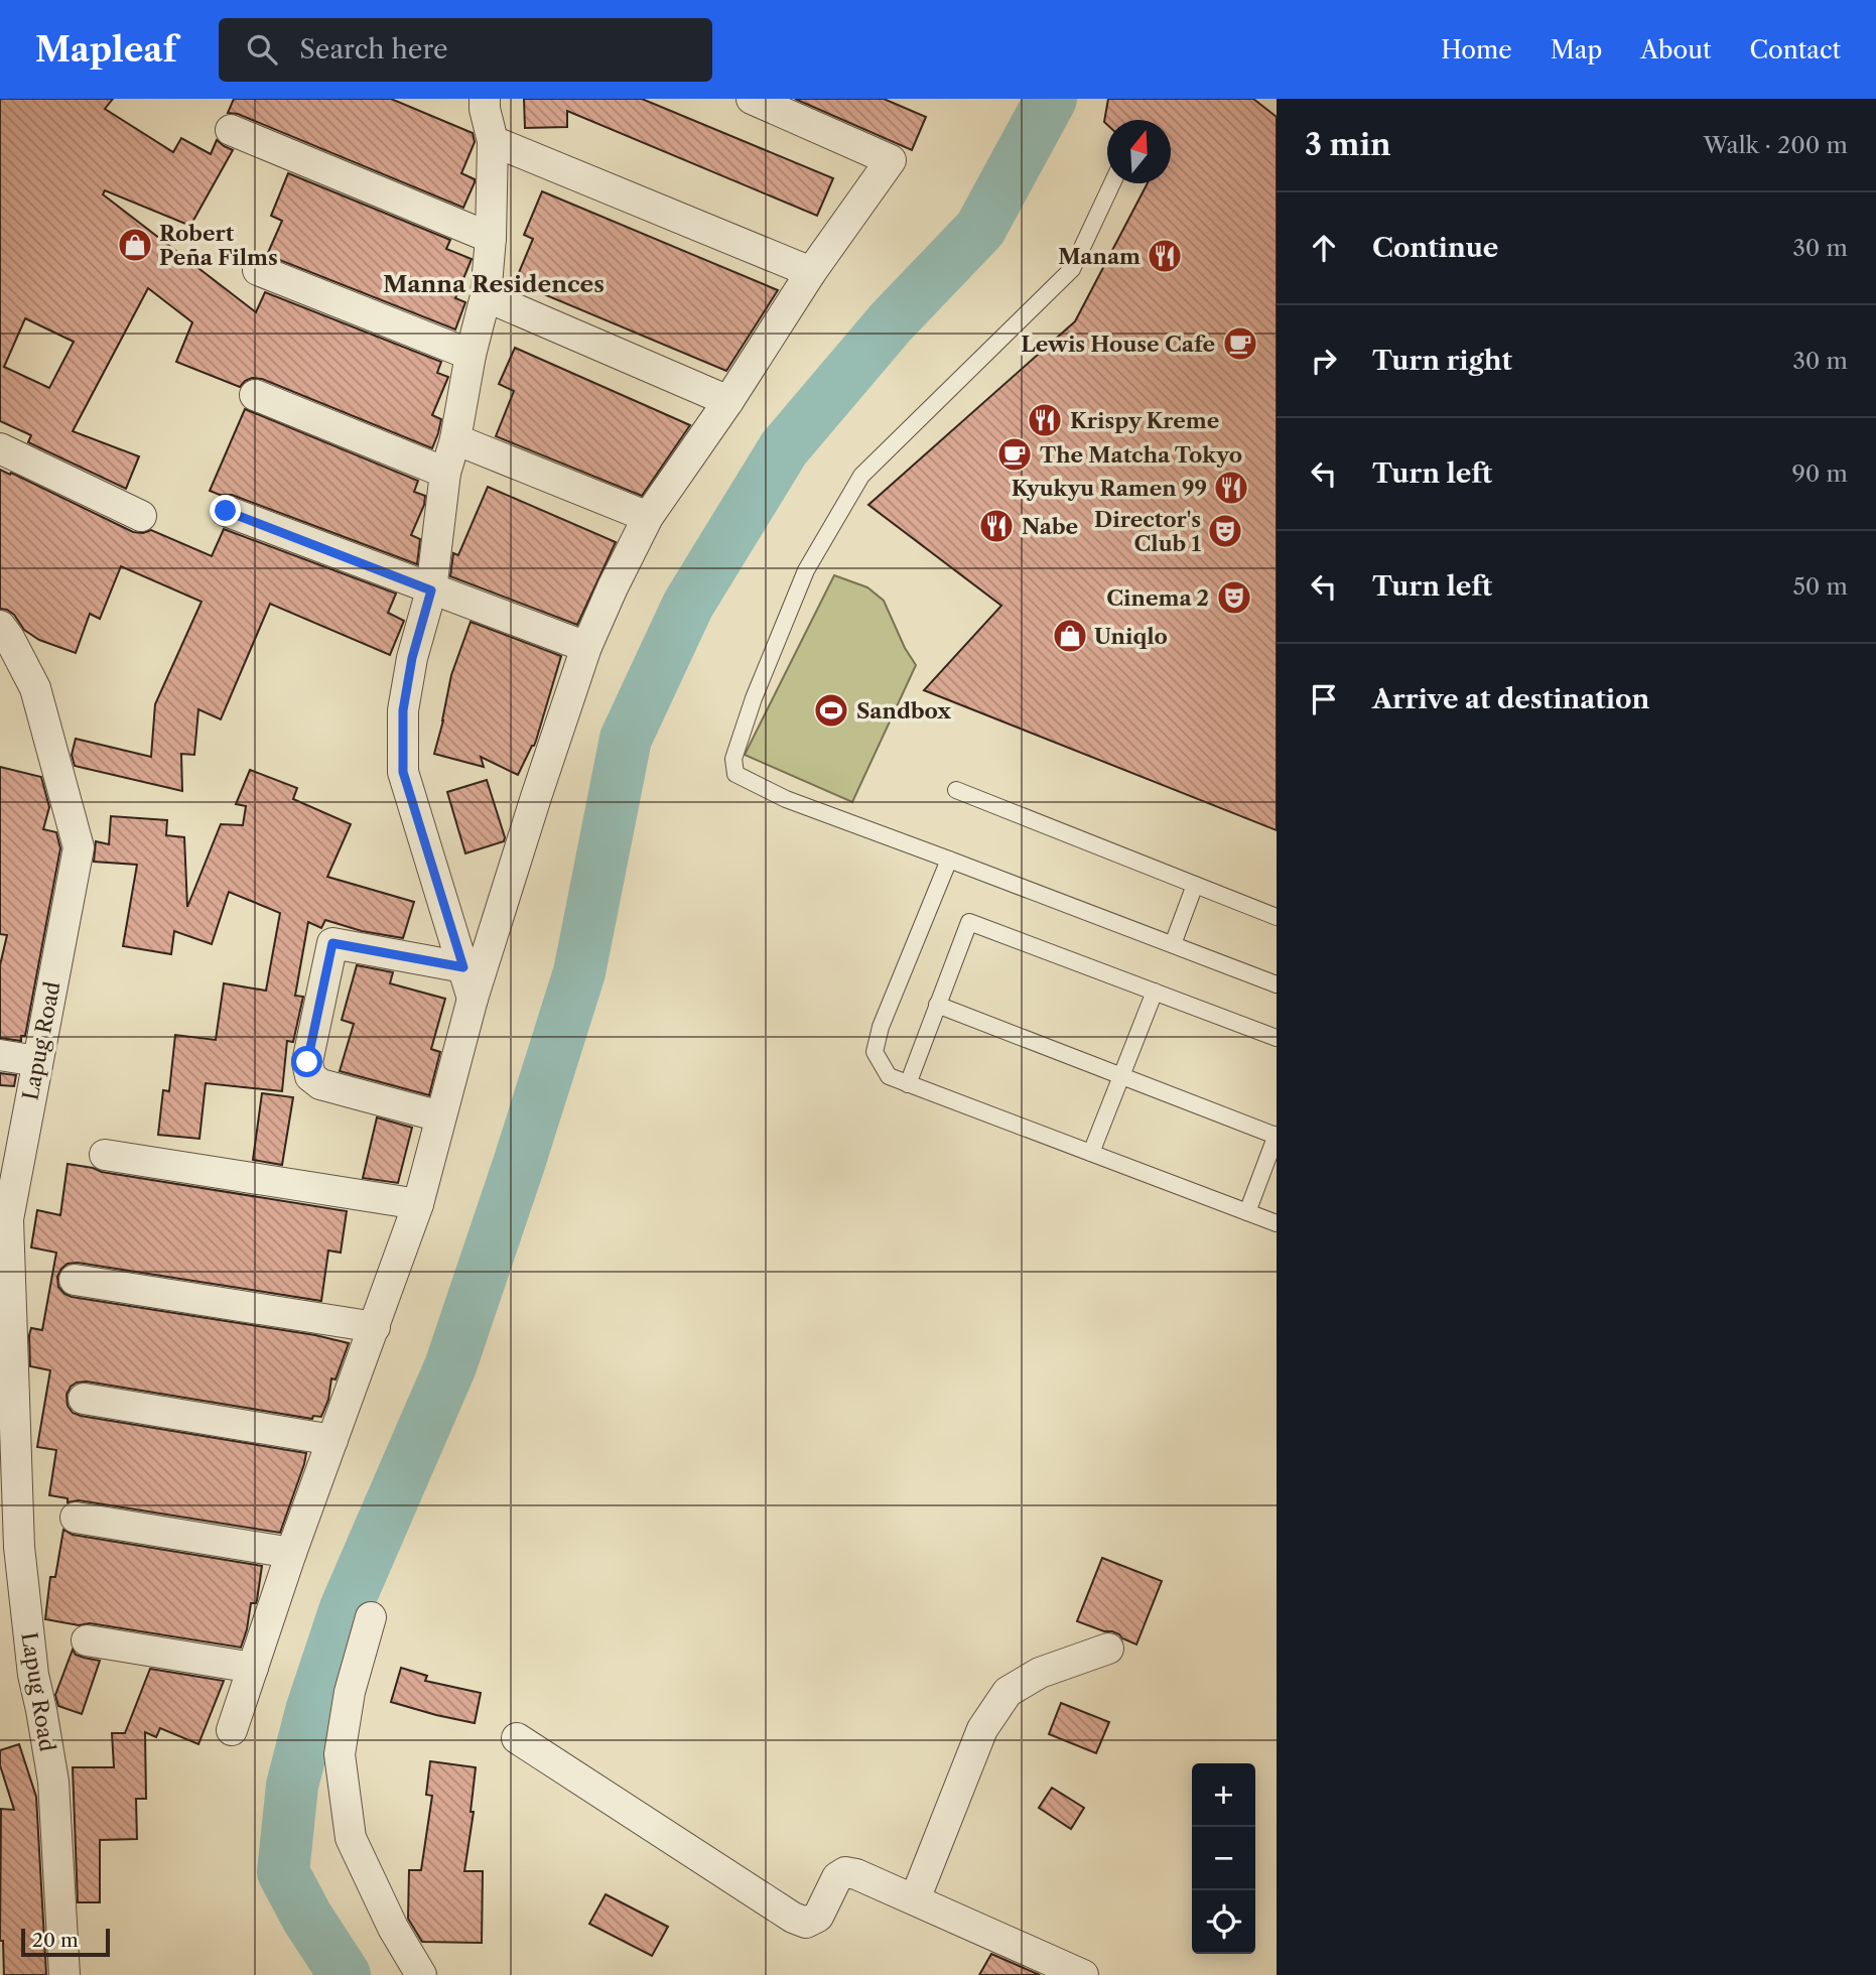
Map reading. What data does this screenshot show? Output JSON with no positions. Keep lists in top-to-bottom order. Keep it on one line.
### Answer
{"streets":{"street":["Lapug Road"]},"districts":["Manna Residences"],"places":{"shop":["Robert Peña Films","Uniqlo"],"restaurant":["Manam","Krispy Kreme","Kyukyu Ramen 99","Nabe"],"cafe":["Lewis House Cafe","The Matcha Tokyo"],"theatre":["Director's Club 1","Cinema 2"],"sports":["Sandbox"]},"scale_bar":"20 m","north":"top","page":{"header":"Mapleaf","search":"Search here","nav":["Home","Map","About","Contact"],"heading":["3 min","Walk · 200 m"],"list":[["Continue","30 m"],["Turn right","30 m"],["Turn left","90 m"],["Turn left","50 m"],"Arrive at destination"],"map_buttons":["+","−"],"scale":"20 m"}}
